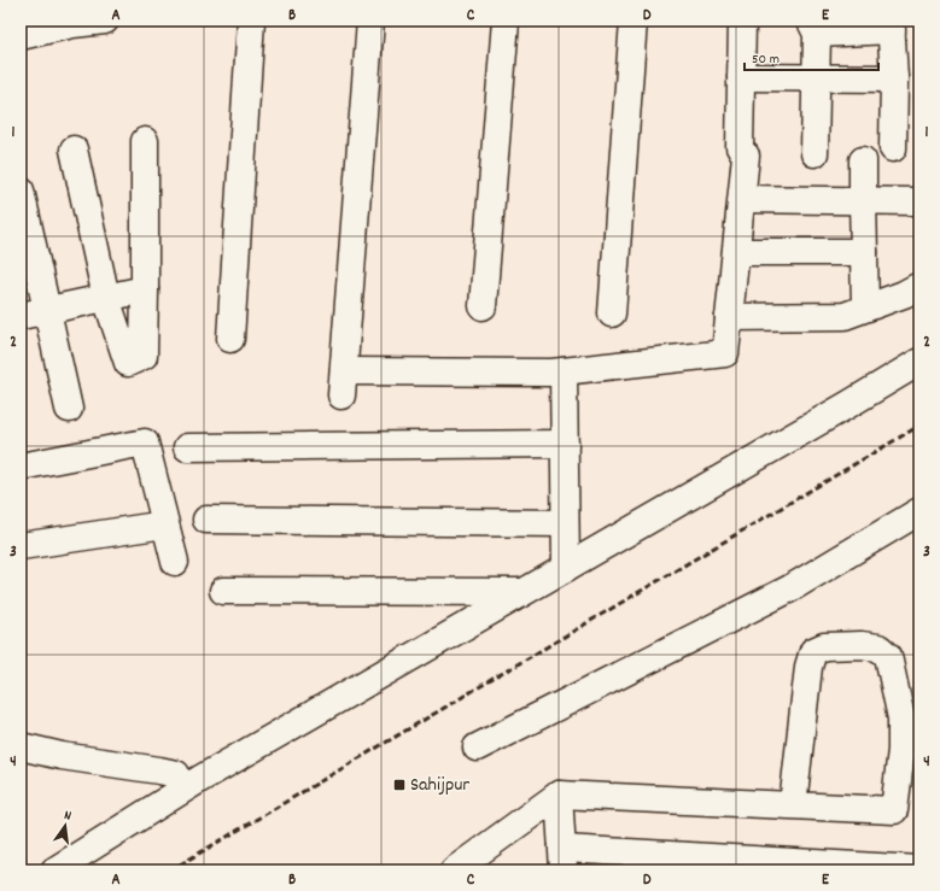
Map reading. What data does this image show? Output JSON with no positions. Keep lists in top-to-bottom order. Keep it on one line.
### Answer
{"places":{"transit":["Sahijpur"]},"scale_bar":"50 m","north":"top","grid":{"columns":["A","B","C","D","E"],"rows":["1","2","3","4"]}}
